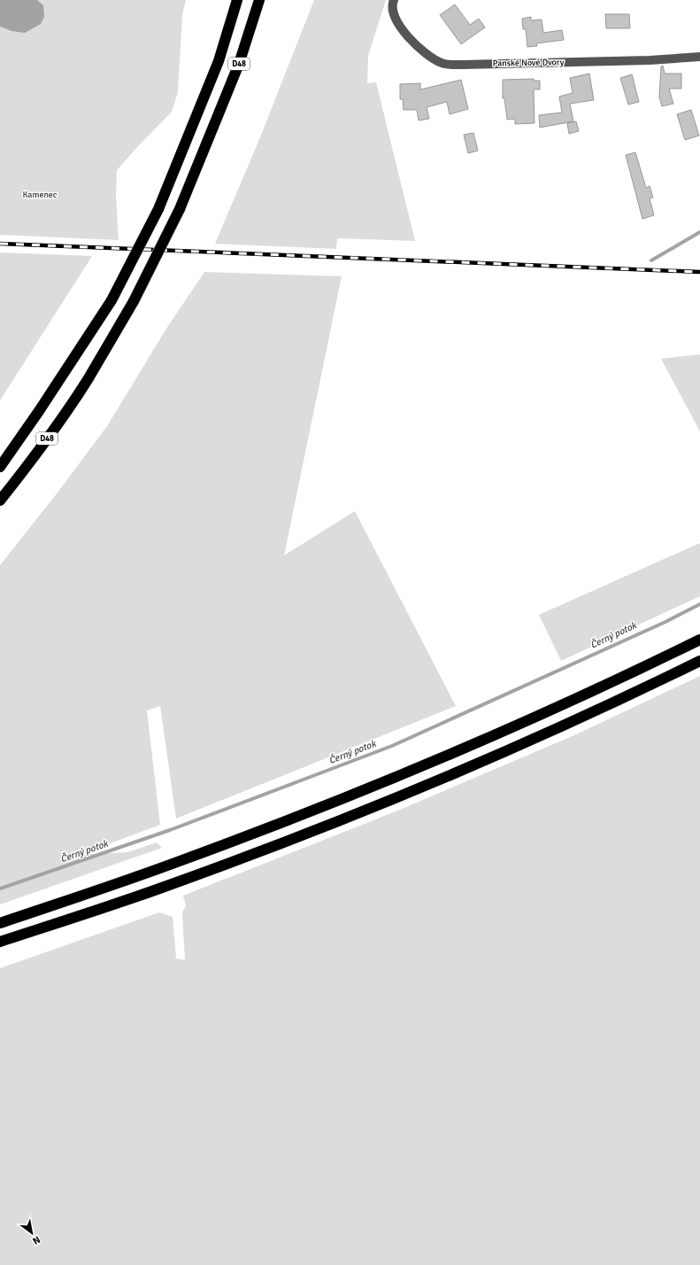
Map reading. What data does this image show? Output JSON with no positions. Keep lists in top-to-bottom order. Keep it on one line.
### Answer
{"streets":{"highway":["D48"],"street":["Panské Nové Dvory"]},"water":["Černý potok"],"parks":["Kamenec"],"north":"bottom right"}
